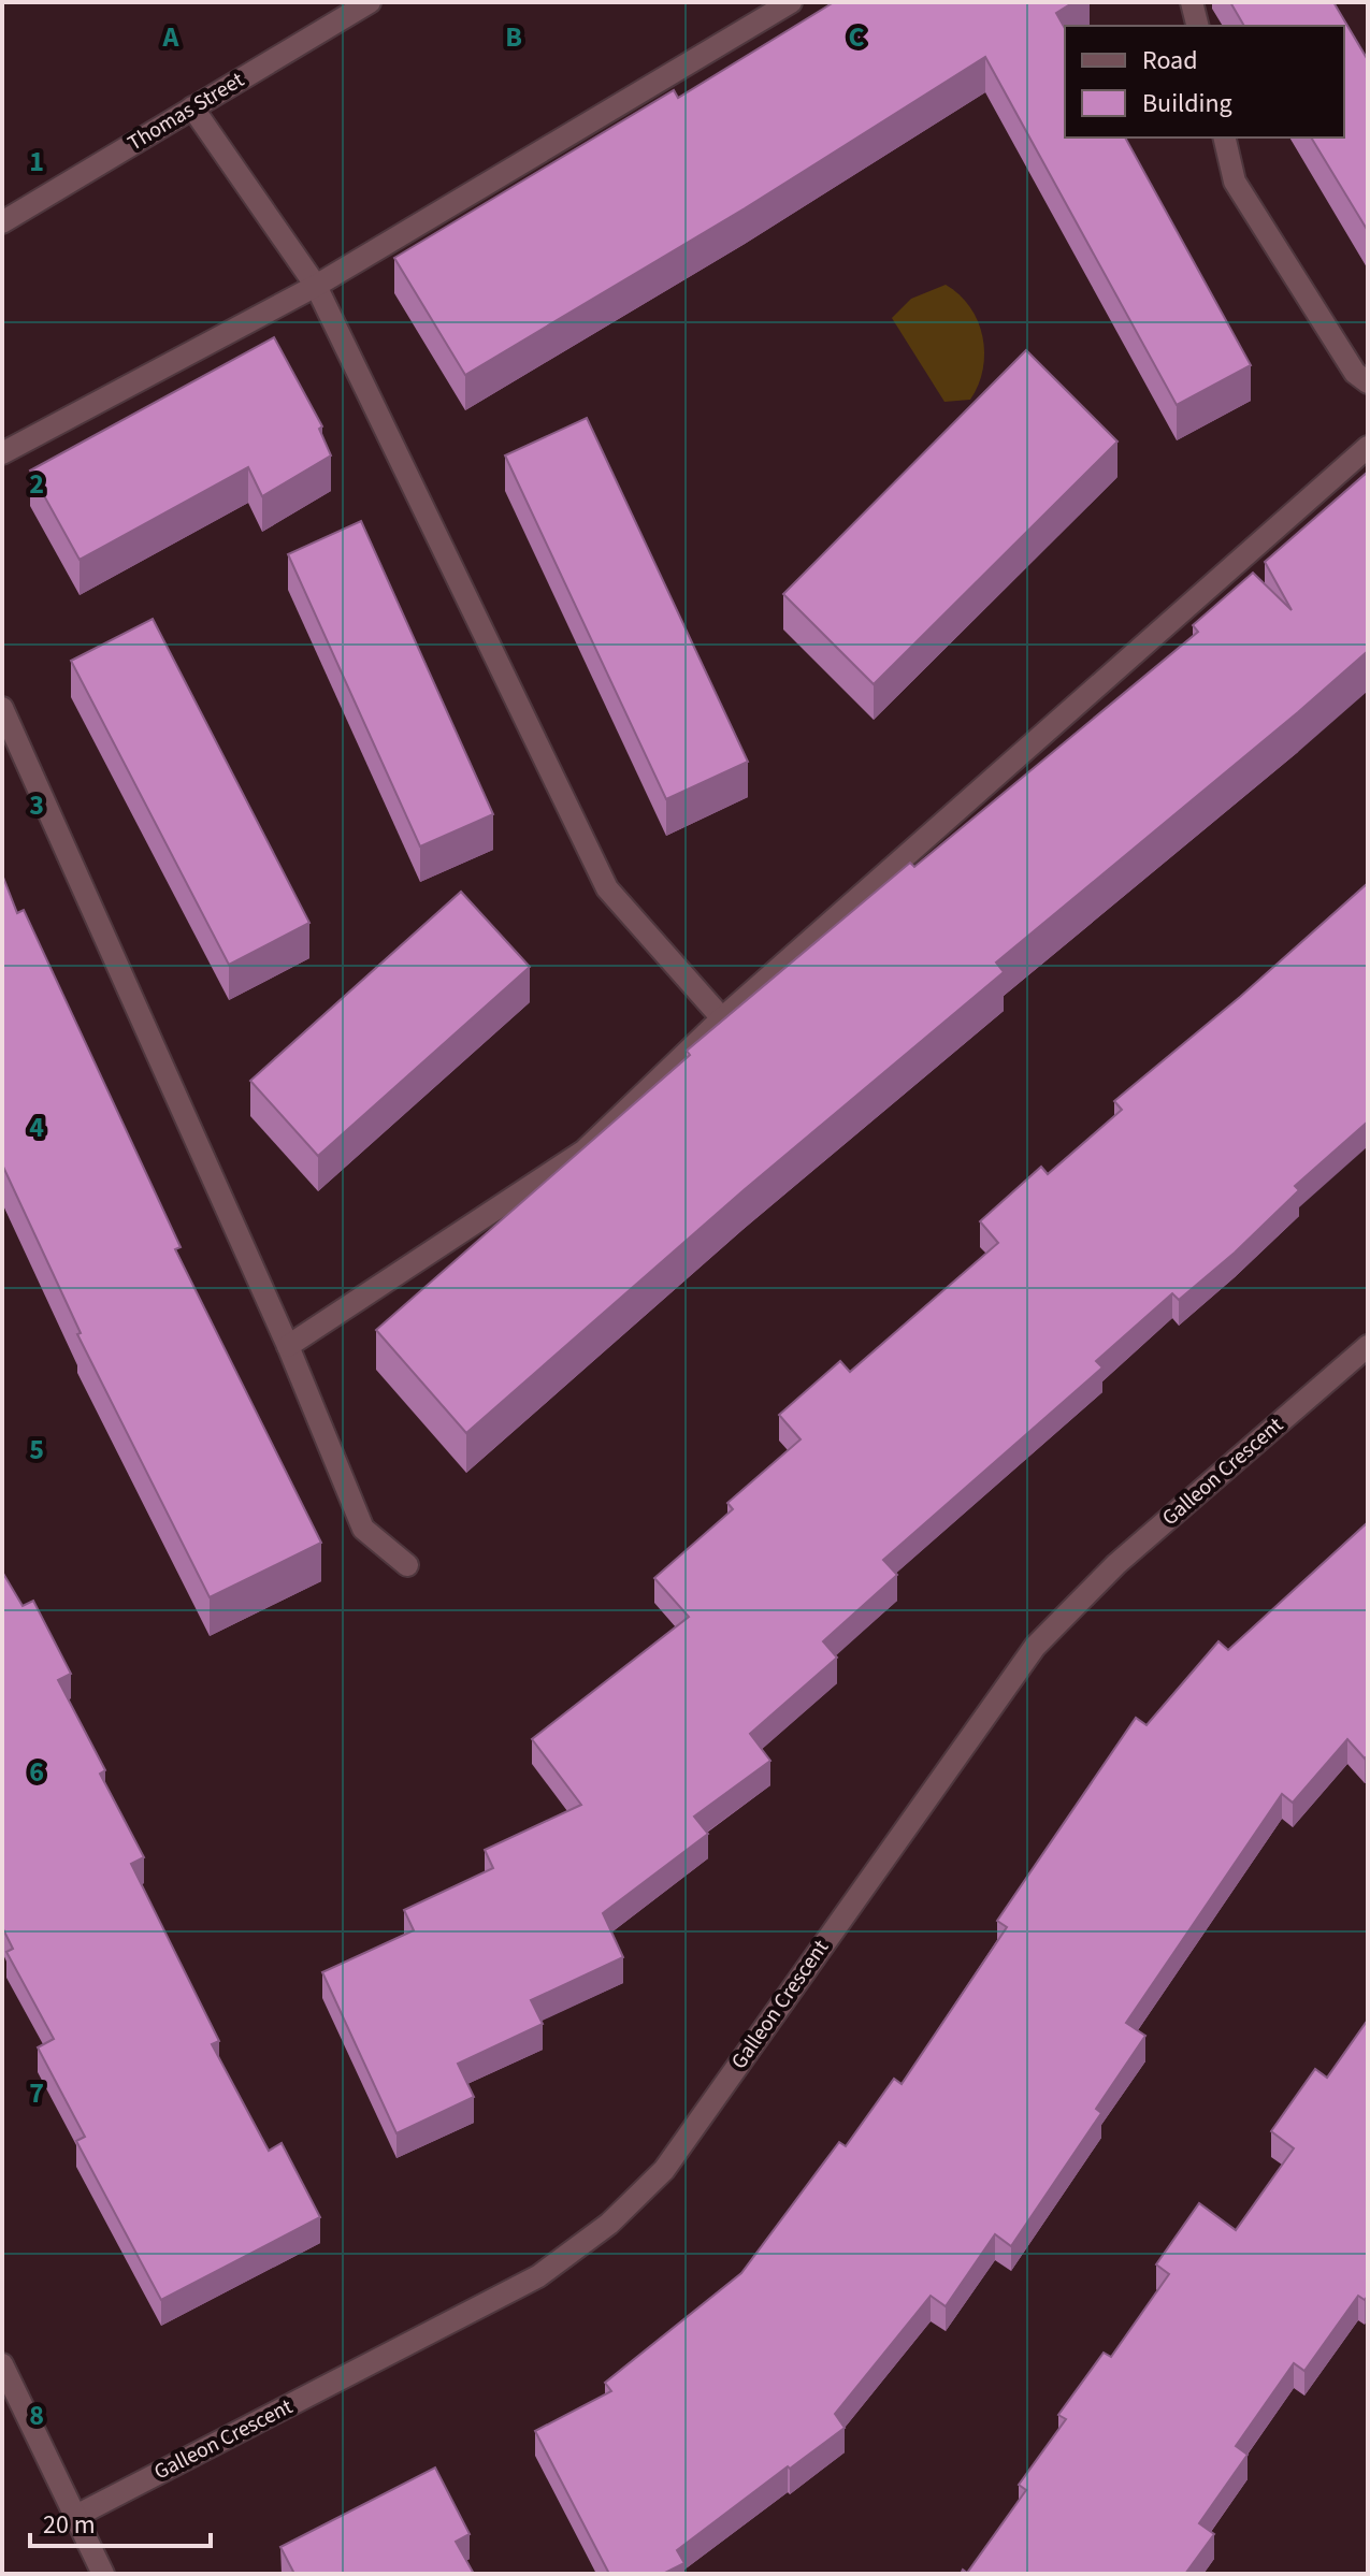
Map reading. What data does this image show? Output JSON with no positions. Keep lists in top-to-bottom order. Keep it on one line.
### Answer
{"streets":{"street":["Thomas Street","Galleon Crescent"]},"legend":["Road","Building"],"scale_bar":"20 m","grid":{"columns":["A","B","C"],"rows":["1","2","3","4","5","6","7","8"]}}
